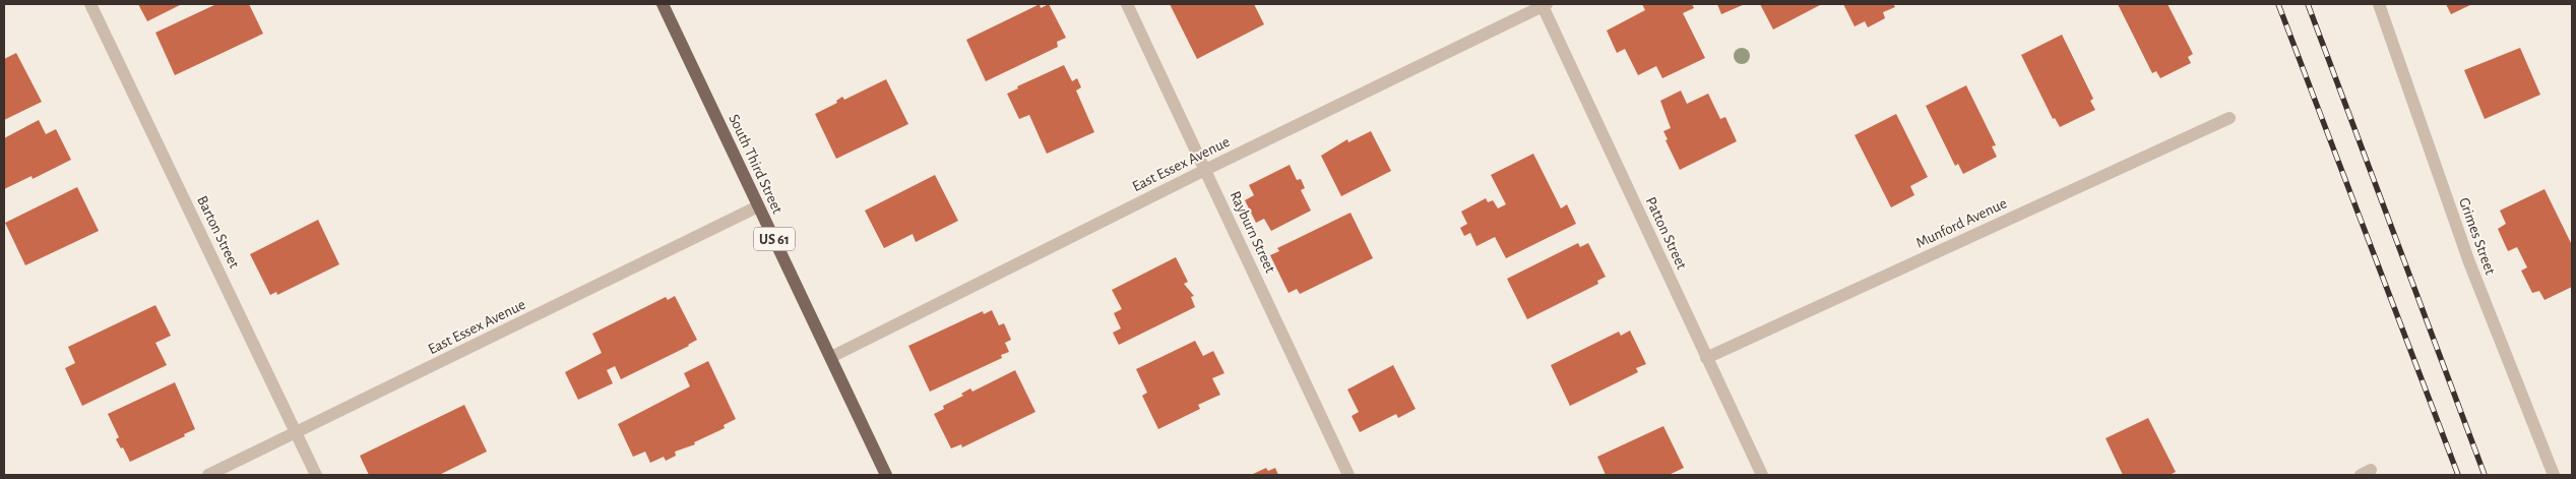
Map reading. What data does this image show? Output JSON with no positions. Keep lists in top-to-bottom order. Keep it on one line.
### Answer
{"streets":{"main road":["South Third Street","US 61"],"street":["East Essex Avenue","Munford Avenue","Barton Street","Rayburn Street","Patton Street","Grimes Street"]},"crossings":[["South Third Street","East Essex Avenue"],["East Essex Avenue","Barton Street"],["East Essex Avenue","Rayburn Street"],["East Essex Avenue","Patton Street"],["Munford Avenue","Patton Street"]]}
